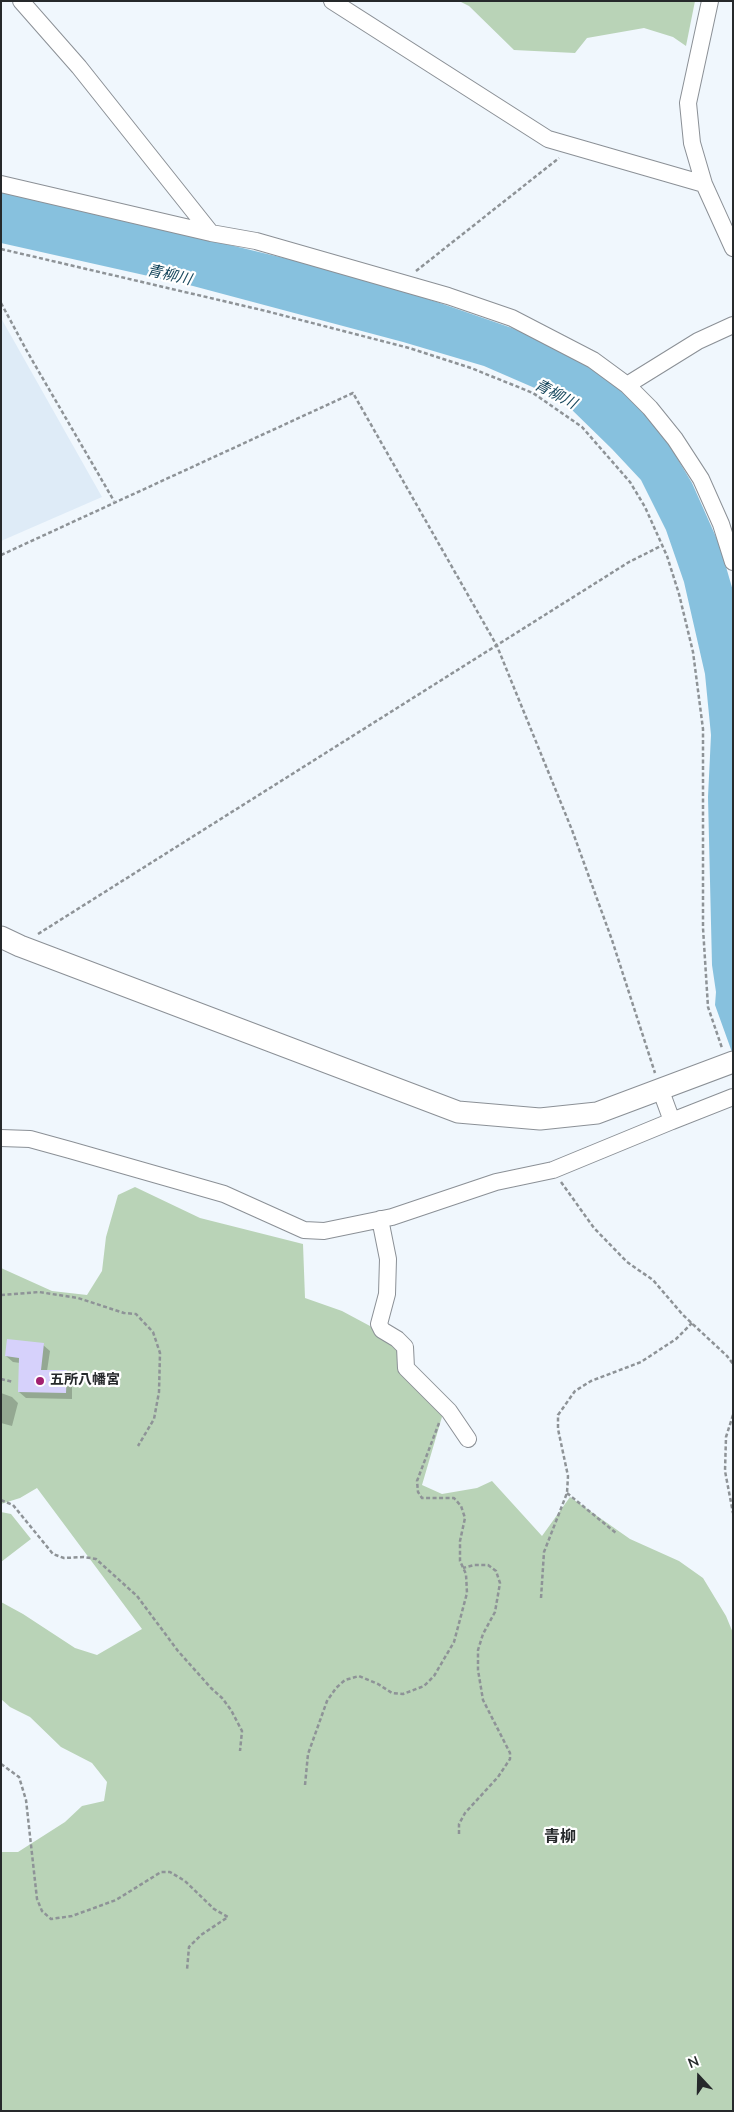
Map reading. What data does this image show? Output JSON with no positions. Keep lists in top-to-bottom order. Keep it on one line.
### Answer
{"districts":["青柳"],"water":["青柳川"],"places":["五所八幡宮"],"north":"top"}
